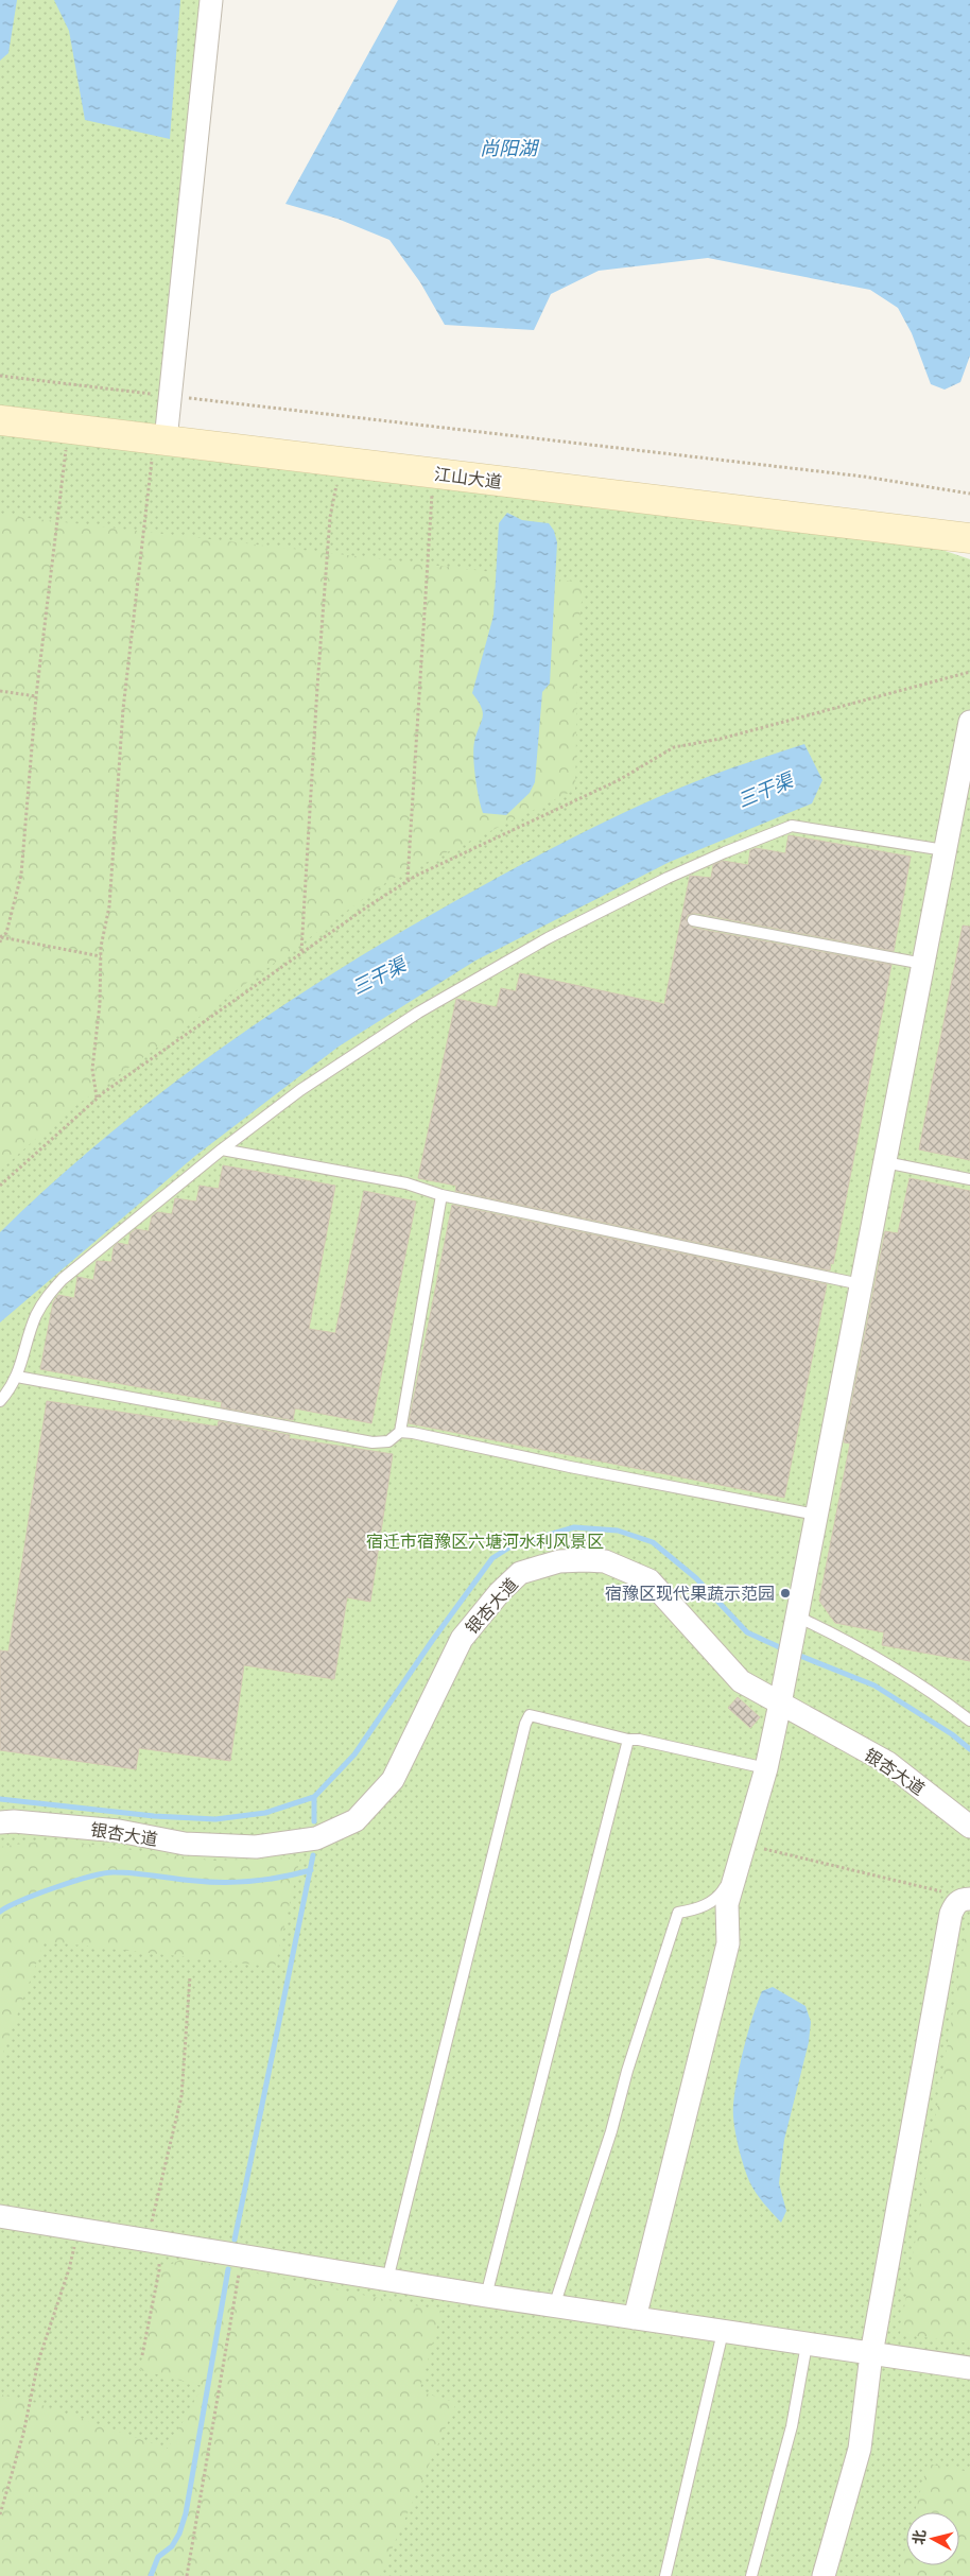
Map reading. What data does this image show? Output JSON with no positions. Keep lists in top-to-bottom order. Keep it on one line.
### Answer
{"streets":{"main road":["江山大道"],"street":["银杏大道"]},"water":["尚阳湖","三干渠"],"parks":["宿迁市宿豫区六塘河水利风景区"],"places":["宿豫区现代果蔬示范园"],"north":"left"}
